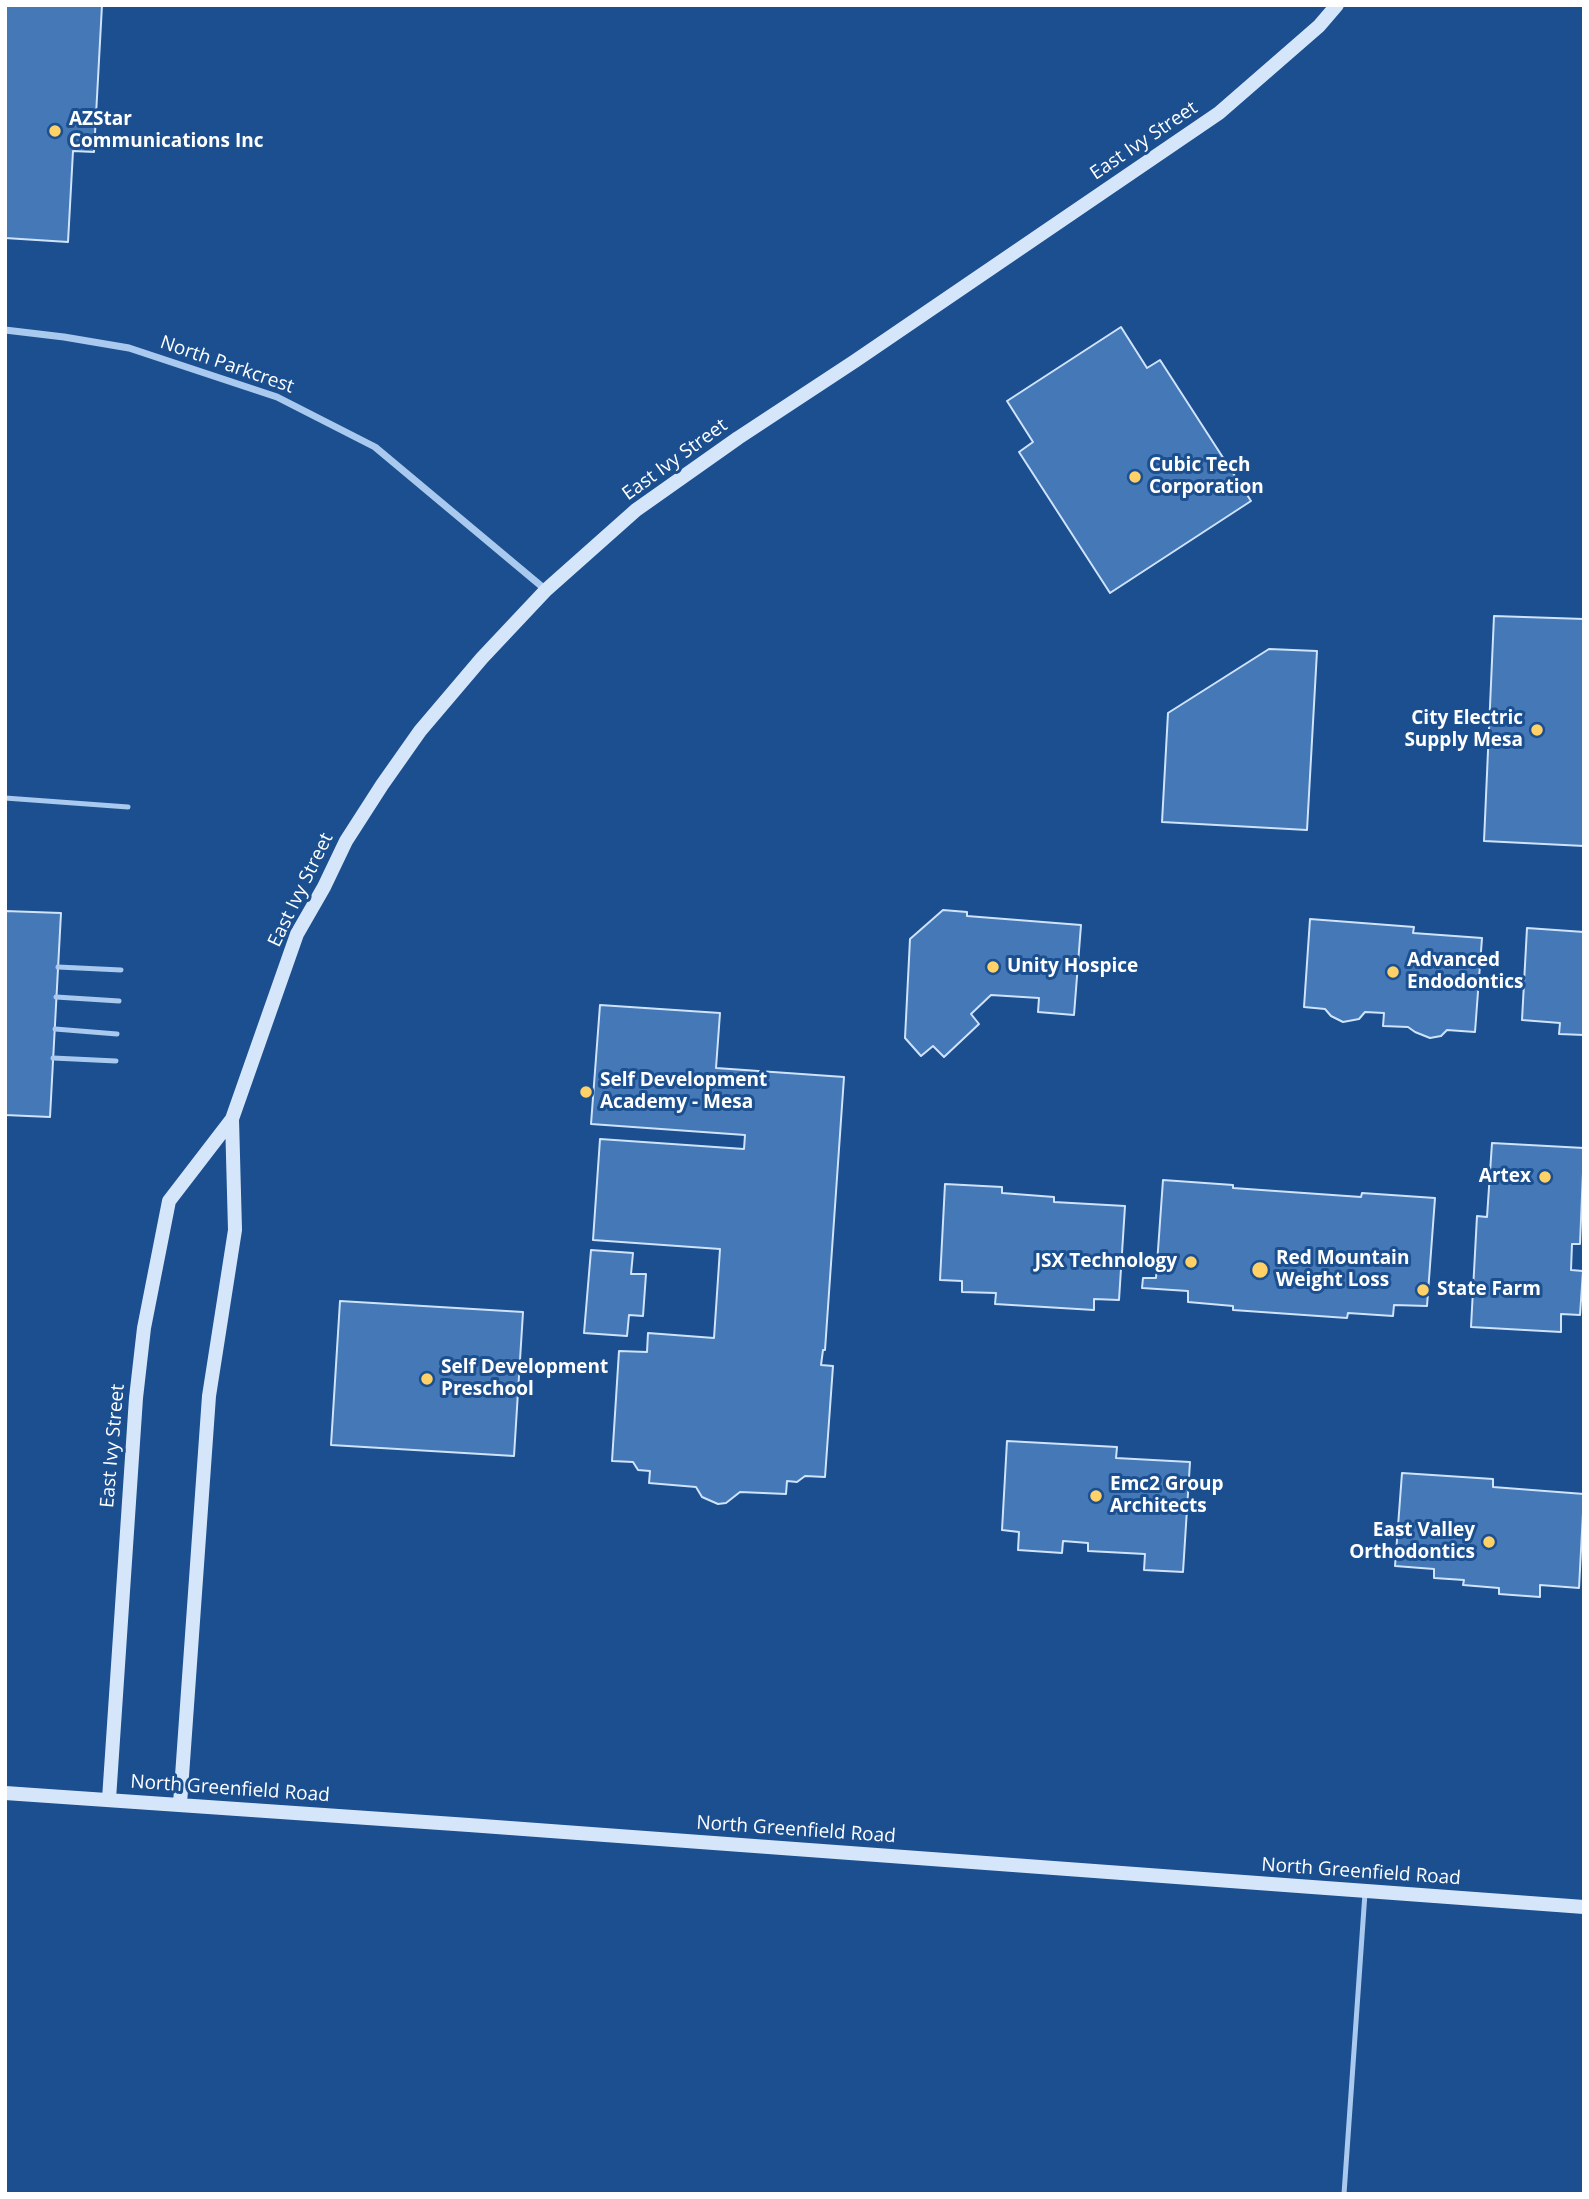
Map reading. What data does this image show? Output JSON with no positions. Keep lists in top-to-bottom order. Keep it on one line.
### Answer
{"streets":{"street":["East Ivy Street","North Parkcrest","North Greenfield Road"]},"crossings":[["East Ivy Street","North Parkcrest"],["East Ivy Street","North Greenfield Road"]],"places":["AZStar Communications Inc","Cubic Tech Corporation","City Electric Supply Mesa","Unity Hospice","Advanced Endodontics","Self Development Academy - Mesa","Artex","JSX Technology","Red Mountain Weight Loss","State Farm","Self Development Preschool","Emc2 Group Architects","East Valley Orthodontics"]}
